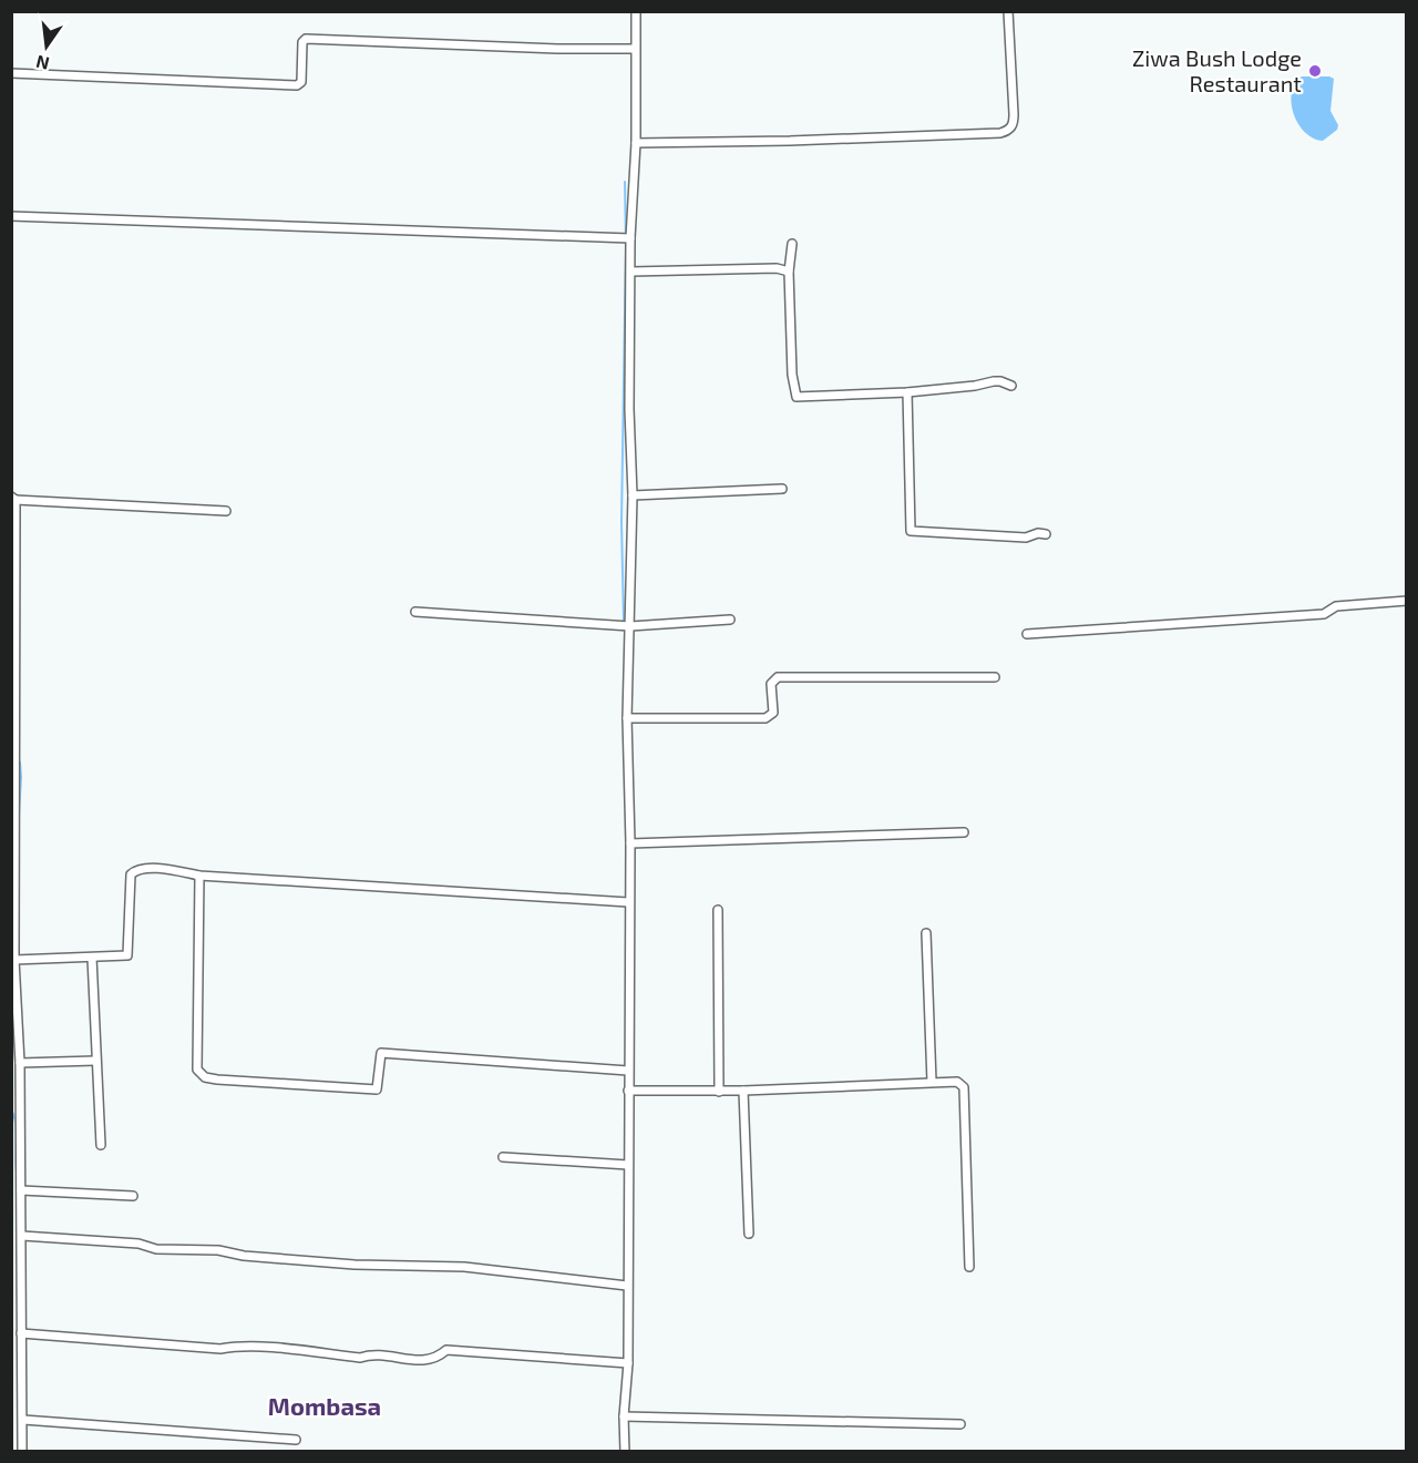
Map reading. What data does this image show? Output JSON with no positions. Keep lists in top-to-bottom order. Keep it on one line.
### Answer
{"districts":["Mombasa"],"places":["Ziwa Bush Lodge Restaurant"],"north":"bottom"}
